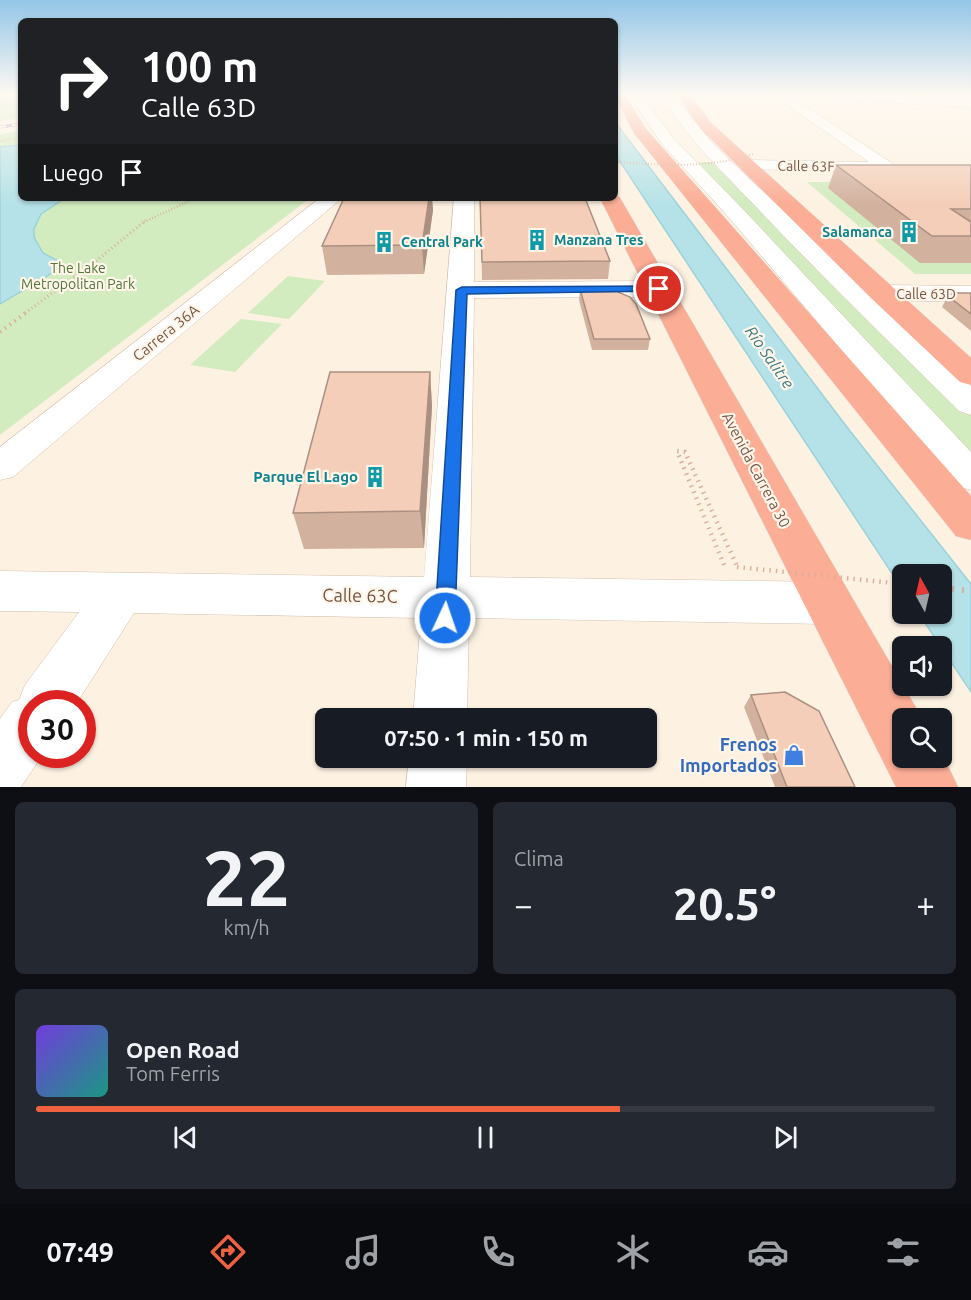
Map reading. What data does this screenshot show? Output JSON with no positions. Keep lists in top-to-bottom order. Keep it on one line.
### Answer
{"streets":{"highway":["Avenida Carrera 30"],"street":["Calle 63F","Calle 63D","Carrera 36A","Calle 63C"]},"crossings":[["Avenida Carrera 30","Calle 63C"]],"water":["Río Salitre"],"parks":["The Lake Metropolitan Park"],"places":{"building":["Salamanca","Manzana Tres","Central Park","Parque El Lago"],"shop":["Frenos Importados"]},"north":"top","page":{"turn":["100 m","Calle 63D"],"then":"Luego","limit":"30","trip":"07:50 · 1 min · 150 m","tile":[["22","km/h"],"Clima"],"heat":["−","20.5°","+"],"song":["Open Road","Tom Ferris"],"tabs":"07:49"}}
